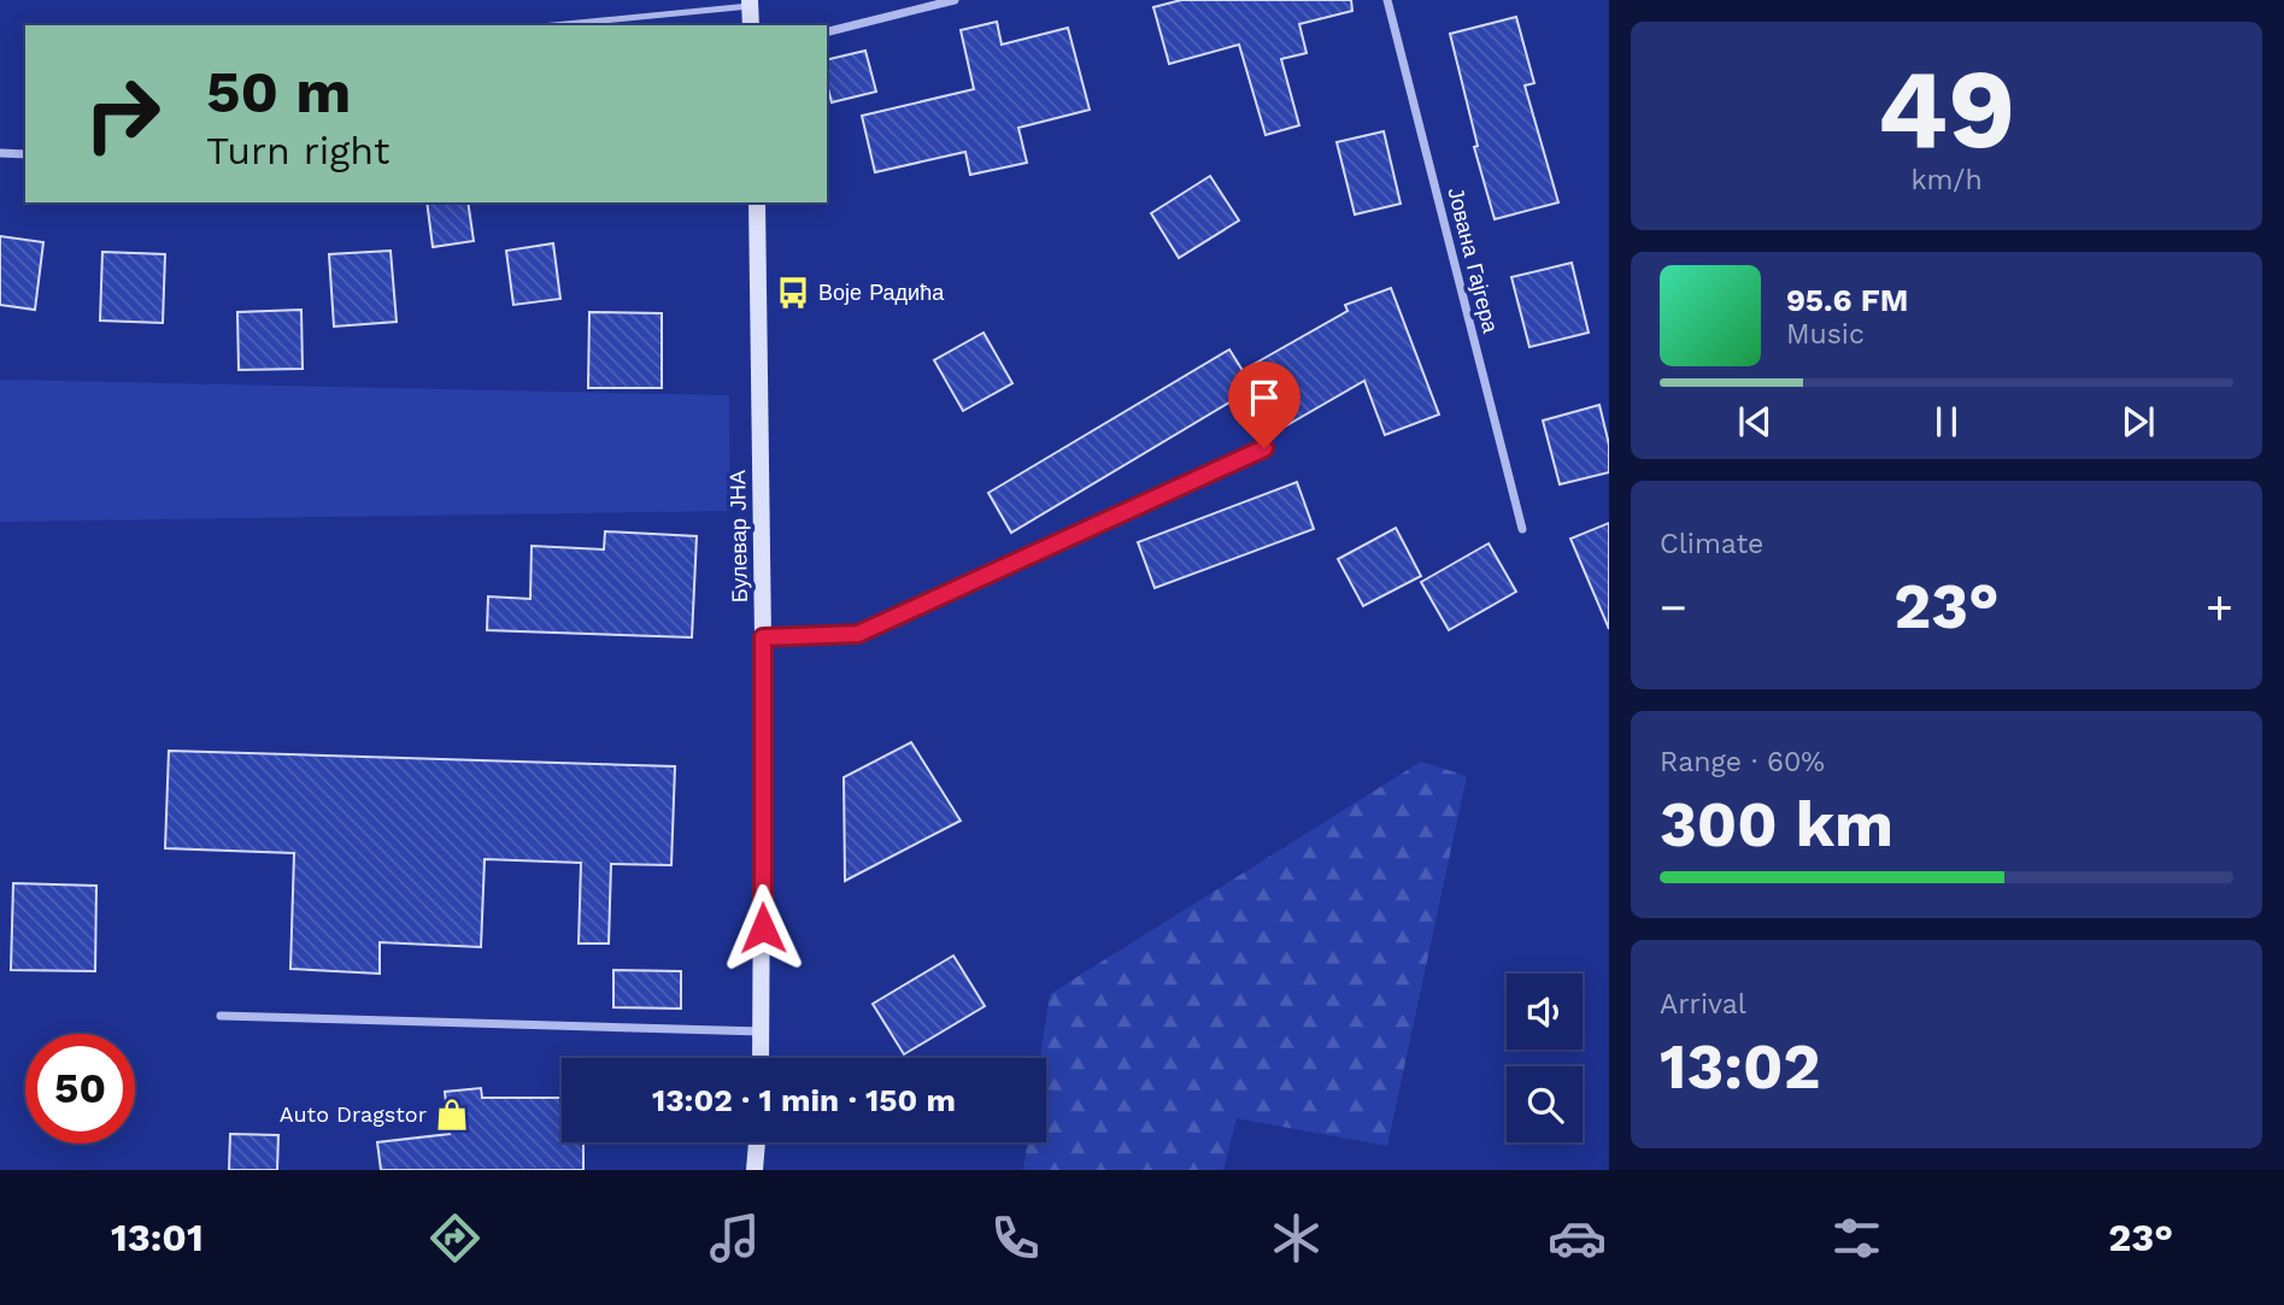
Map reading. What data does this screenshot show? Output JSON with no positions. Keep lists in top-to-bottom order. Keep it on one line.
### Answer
{"streets":{"main road":["Булевар ЈНА"],"street":["Јована Гајгера"]},"places":{"bus stop":["Воје Радића"],"shop":["Auto Dragstor"]},"page":{"tile":[["49","km/h"],"Climate",["Range · 60%","300 km"],["Arrival","13:02"]],"turn":["50 m","Turn right"],"song":["95.6 FM","Music"],"heat":["−","23°","+"],"limit":"50","trip":"13:02 · 1 min · 150 m","tabs":["13:01","23°"]}}
